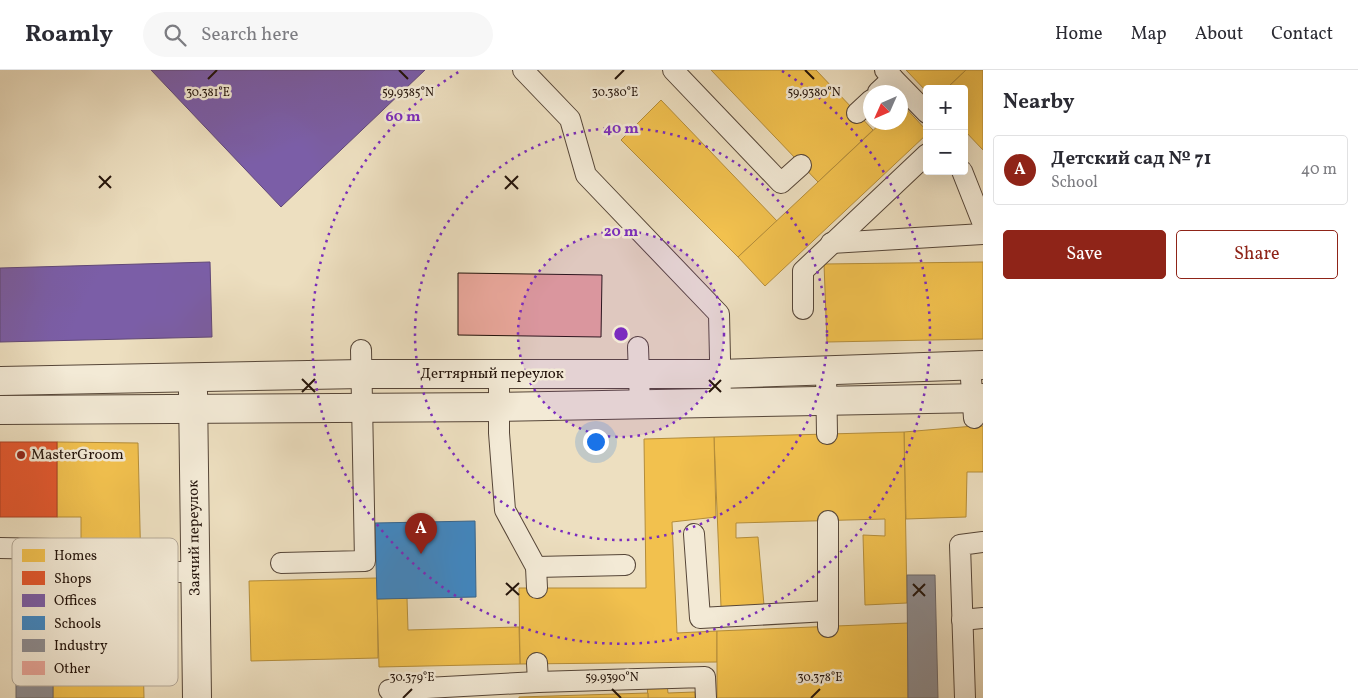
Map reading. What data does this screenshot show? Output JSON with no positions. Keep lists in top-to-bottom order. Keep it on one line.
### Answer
{"streets":{"street":["Дегтярный переулок","Заячий переулок"]},"crossings":[["Дегтярный переулок","Заячий переулок"]],"places":["MasterGroom"],"legend":["Homes","Shops","Offices","Schools","Industry","Other"],"north":"bottom left","page":{"header":"Roamly","search":"Search here","nav":["Home","Map","About","Contact"],"heading":"Nearby","map_buttons":["+","−"],"list":[{"mark":"A","name":"Детский сад № 71","note":"School","value":"40 m"}],"buttons":["Save","Share"],"pins":"A"},"coordinates":["30.381°E","59.9385°N","30.380°E","59.9380°N","30.379°E","59.9390°N","30.378°E"],"rings":["60 m","40 m","20 m"]}
